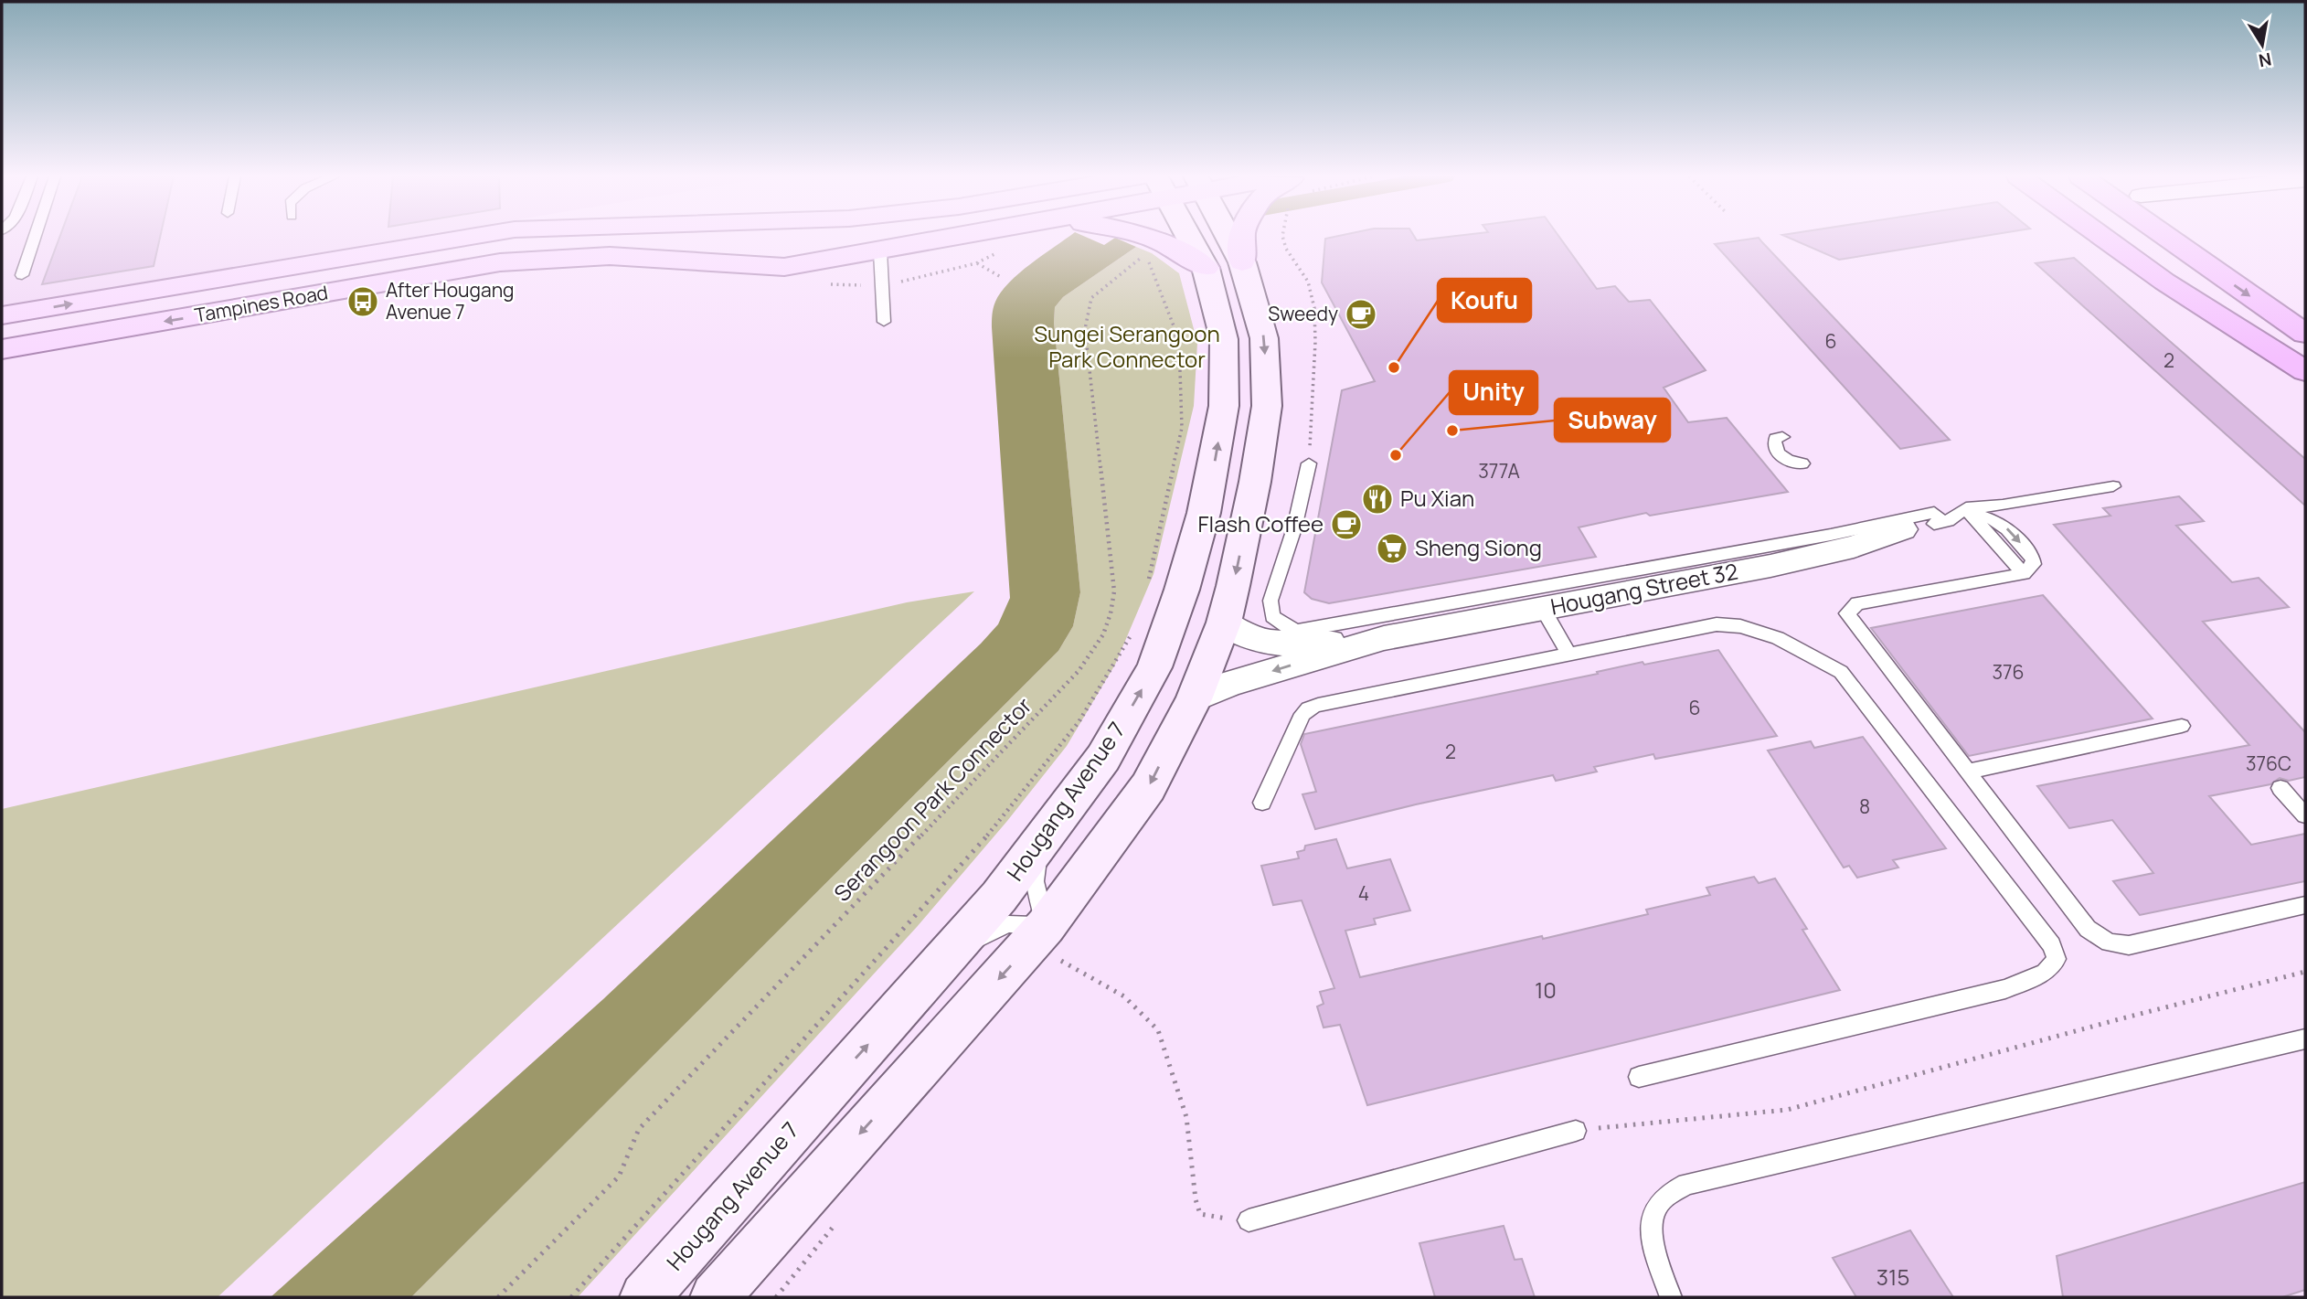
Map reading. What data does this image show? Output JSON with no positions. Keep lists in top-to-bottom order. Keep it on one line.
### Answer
{"streets":{"main road":["Tampines Road","Hougang Avenue 7"],"street":["Hougang Street 32"],"path":["Serangoon Park Connector"]},"parks":["Sungei Serangoon Park Connector"],"places":{"bus stop":["After Hougang Avenue 7"],"cafe":["Sweedy","Flash Coffee"],"other":["Koufu","Subway","Unity"],"restaurant":["Pu Xian"],"supermarket":["Sheng Siong"]},"house_numbers":["6","2","377A","376","6","2","376C","8","4","10","315"],"north":"bottom"}
